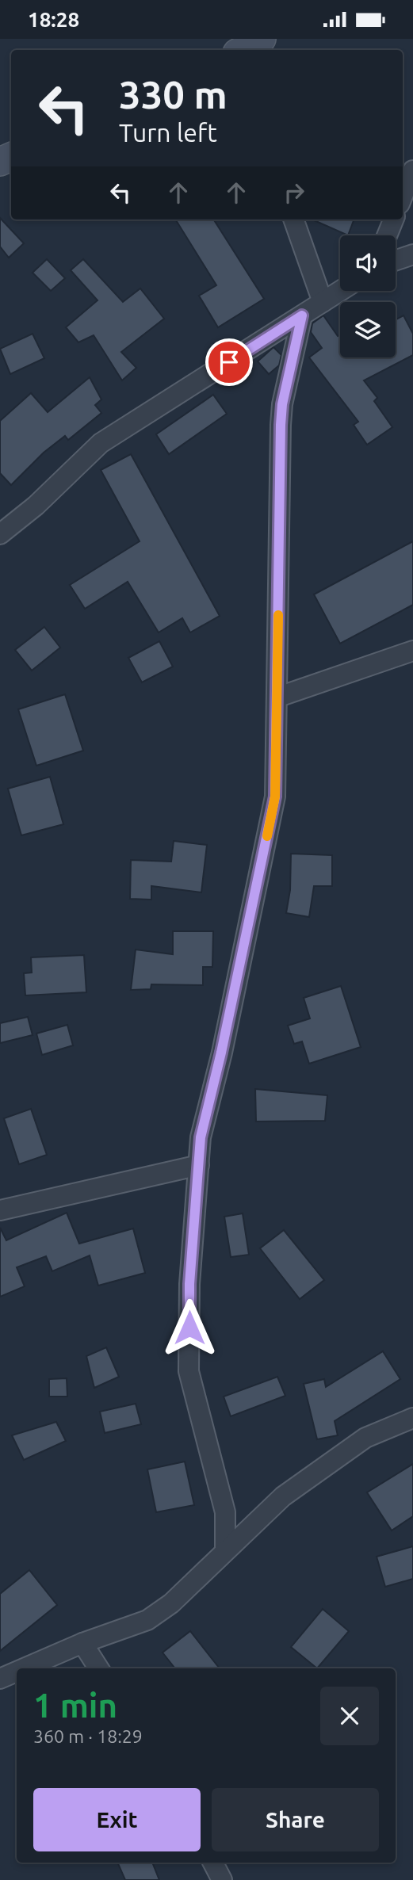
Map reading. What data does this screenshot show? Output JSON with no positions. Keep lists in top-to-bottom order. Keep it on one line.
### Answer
{"page":{"status":"18:28","turn":["330 m","Turn left"],"heading":["1 min","360 m · 18:29"],"buttons":["Exit","Share"]}}
